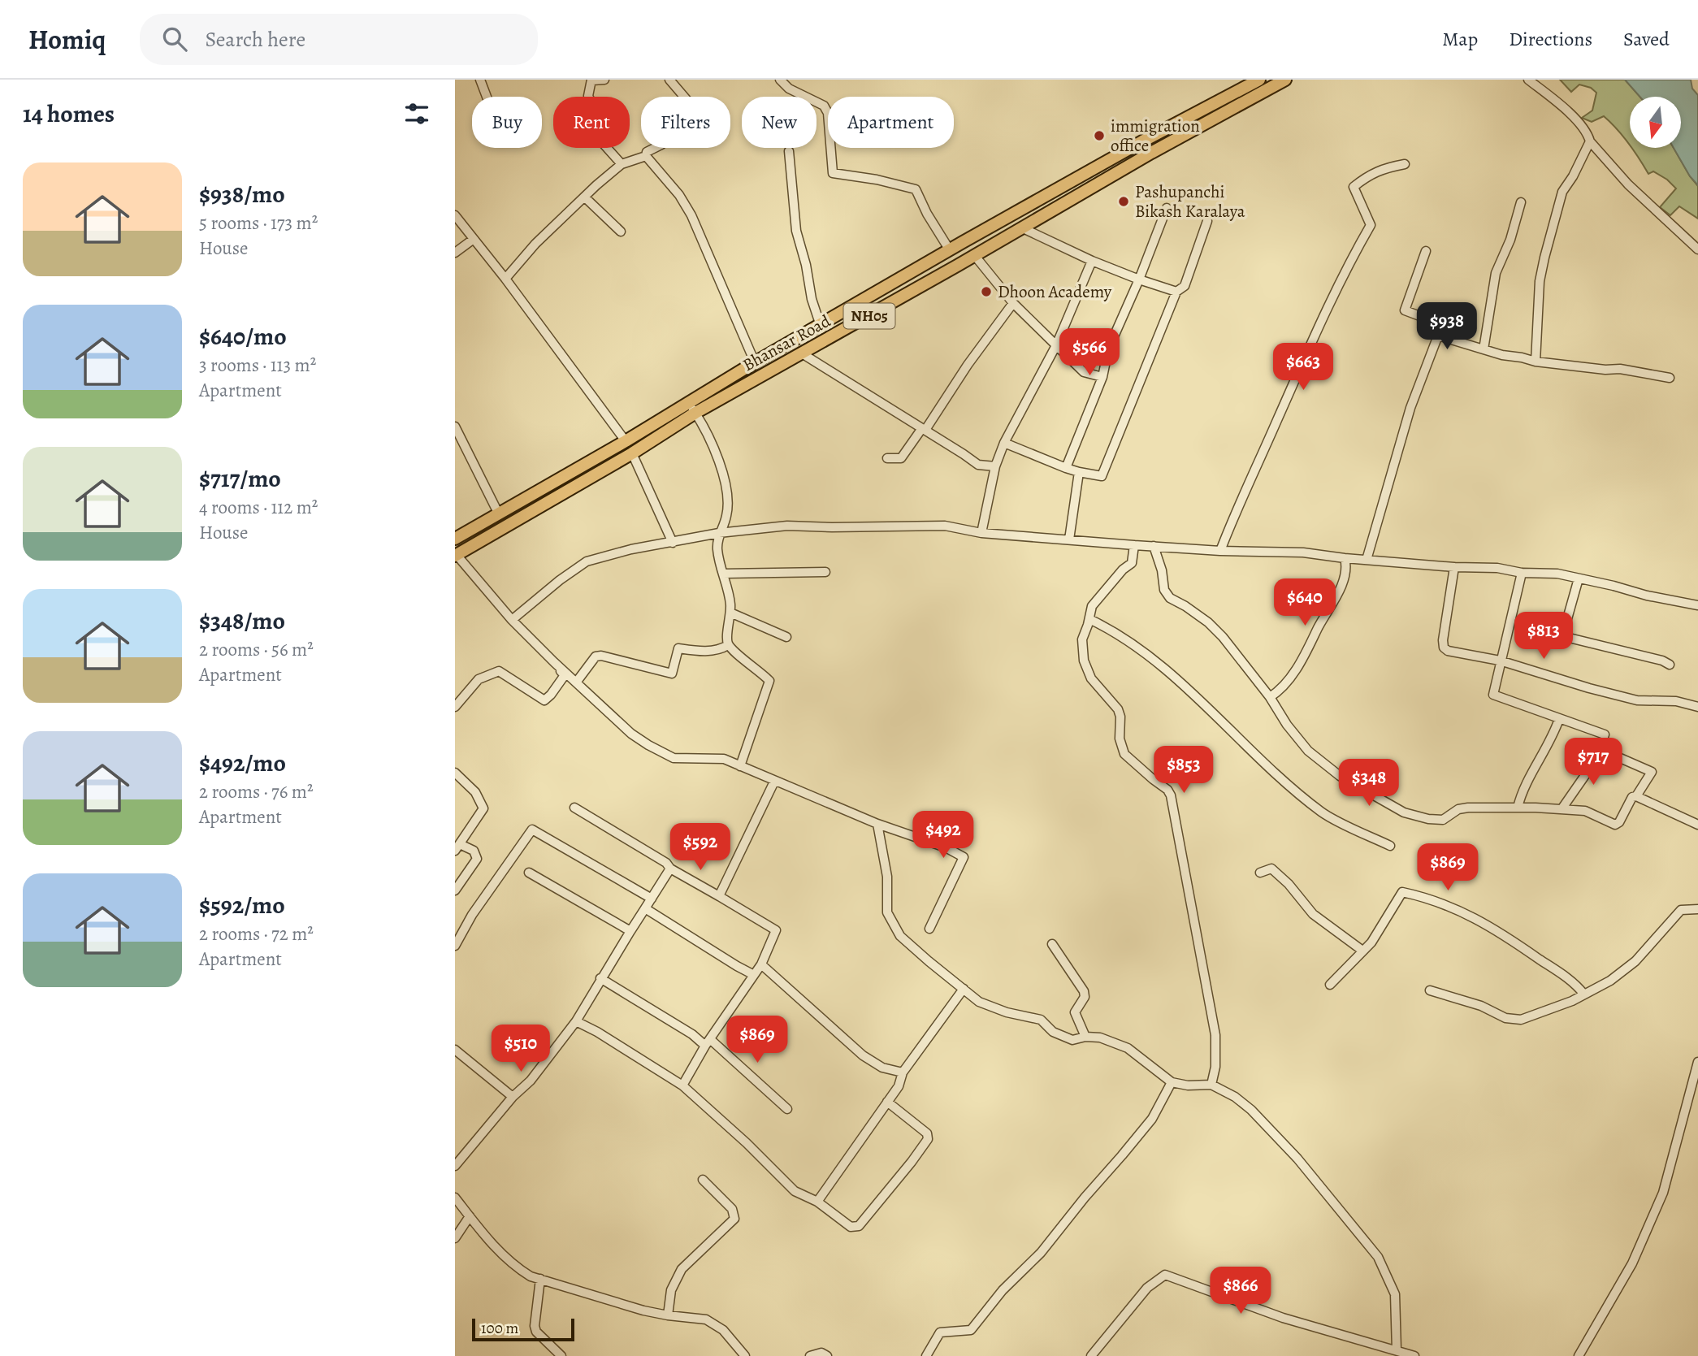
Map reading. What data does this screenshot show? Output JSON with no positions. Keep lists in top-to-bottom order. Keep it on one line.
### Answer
{"streets":{"highway":["NH05","Bhansar Road"]},"places":["immigration office","Pashupanchi Bikash Karalaya","Dhoon Academy"],"scale_bar":"100 m","north":"bottom","page":{"header":"Homiq","search":"Search here","nav":["Map","Directions","Saved"],"heading":"14 homes","chip":["Buy","Rent","Filters","New","Apartment"],"list":[{"name":"$938/mo","note":"5 rooms · 173 m² · House"},{"name":"$640/mo","note":"3 rooms · 113 m² · Apartment"},{"name":"$717/mo","note":"4 rooms · 112 m² · House"},{"name":"$348/mo","note":"2 rooms · 56 m² · Apartment"},{"name":"$492/mo","note":"2 rooms · 76 m² · Apartment"},{"name":"$592/mo","note":"2 rooms · 72 m² · Apartment"}],"price":["$938","$566","$663","$640","$813","$717","$853","$348","$492","$592","$869","$869","$510","$866"],"scale":"100 m"}}
